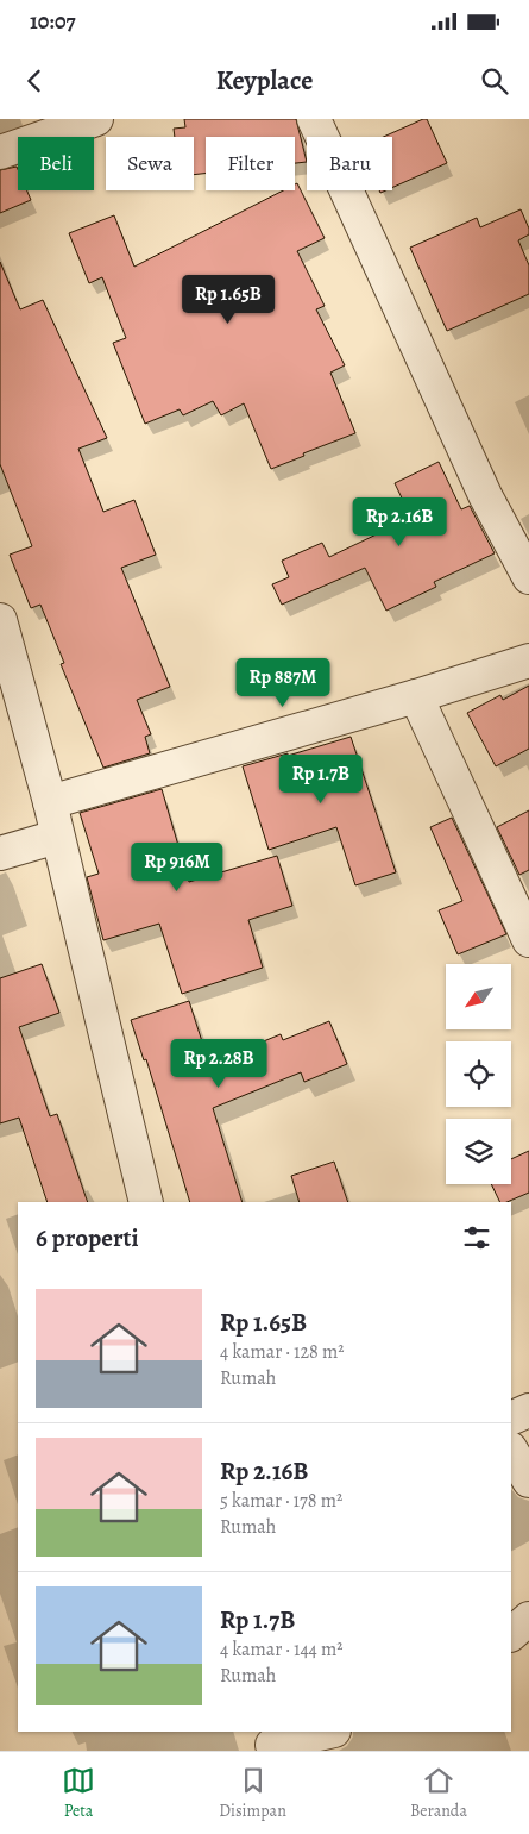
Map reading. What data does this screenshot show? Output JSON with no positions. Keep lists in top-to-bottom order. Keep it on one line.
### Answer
{"north":"bottom left","page":{"status":"10:07","header":"Keyplace","chip":["Beli","Sewa","Filter","Baru"],"price":["Rp 1.65B","Rp 2.16B","Rp 887M","Rp 1.7B","Rp 916M","Rp 2.28B"],"heading":"6 properti","list":[{"name":"Rp 1.65B","note":"4 kamar · 128 m² · Rumah"},{"name":"Rp 2.16B","note":"5 kamar · 178 m² · Rumah"},{"name":"Rp 1.7B","note":"4 kamar · 144 m² · Rumah"}],"tabs":["Peta","Disimpan","Beranda"]}}
